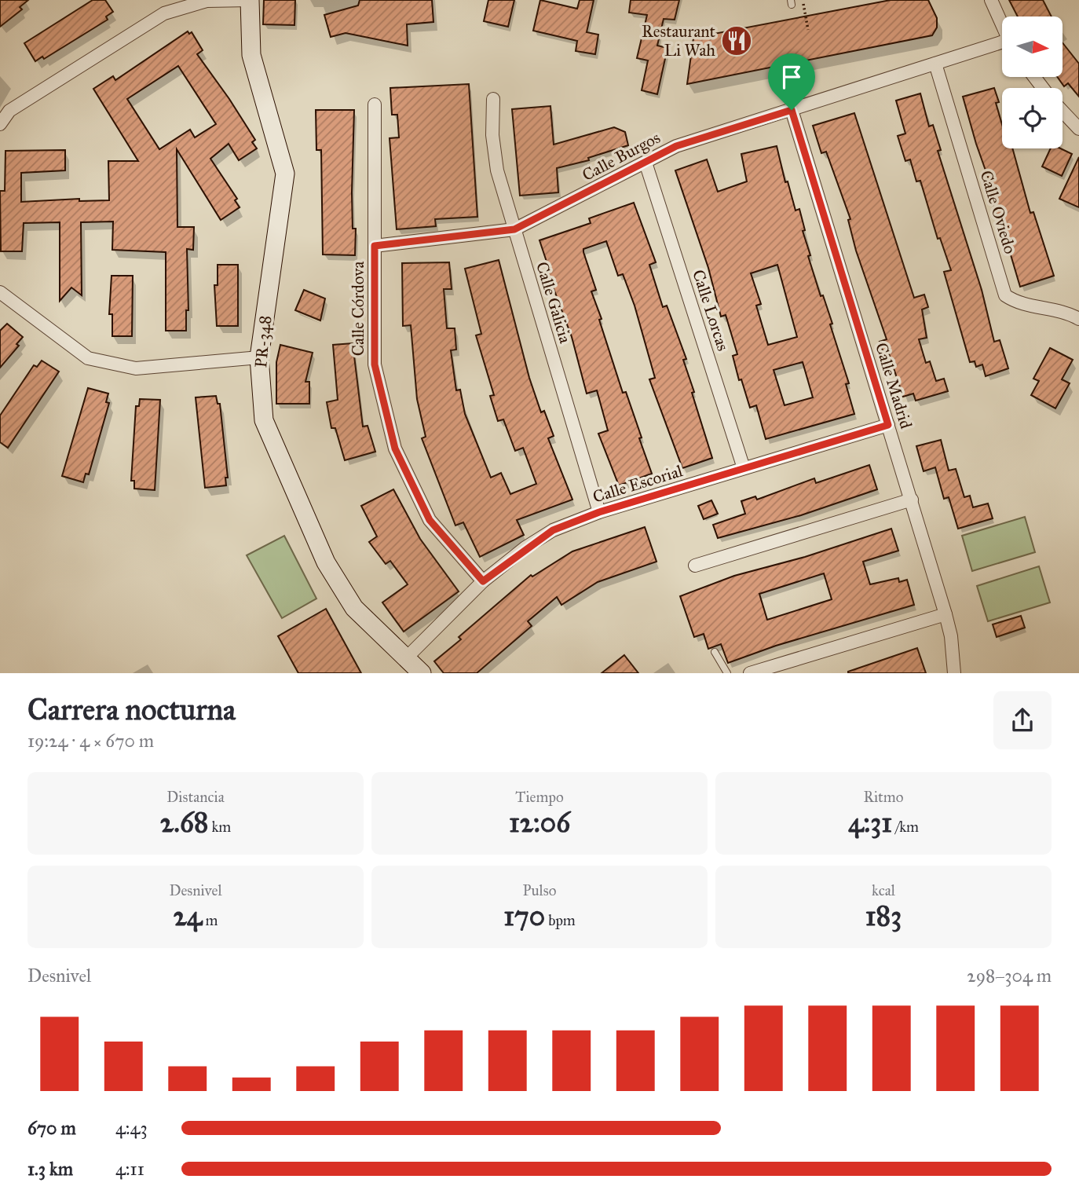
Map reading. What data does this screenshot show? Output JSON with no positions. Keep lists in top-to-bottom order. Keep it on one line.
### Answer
{"streets":{"street":["Calle Burgos","Calle Oviedo","Calle Galicia","Calle Córdova","Calle Lorcas","PR-348","Calle Madrid","Calle Escorial"]},"crossings":[["Calle Burgos","Calle Oviedo"],["Calle Burgos","Calle Galicia"],["Calle Burgos","Calle Córdova"],["Calle Burgos","Calle Lorcas"],["Calle Burgos","Calle Madrid"],["Calle Galicia","Calle Escorial"],["Calle Córdova","Calle Escorial"],["Calle Lorcas","Calle Escorial"],["PR-348","Calle Escorial"],["Calle Madrid","Calle Escorial"]],"places":{"restaurant":["Restaurant Li Wah"]},"north":"right","page":{"heading":["Carrera nocturna","19:24 · 4 × 670 m"],"stats":[["Distancia","2.68 km"],["Tiempo","12:06"],["Ritmo","4:31 /km"],["Desnivel","24 m"],["Pulso","170 bpm"],["kcal","183"]],"chart":["Desnivel","298–304 m"],"list":[{"name":"670 m","note":"4:43"},{"name":"1.3 km","note":"4:11"}]}}
